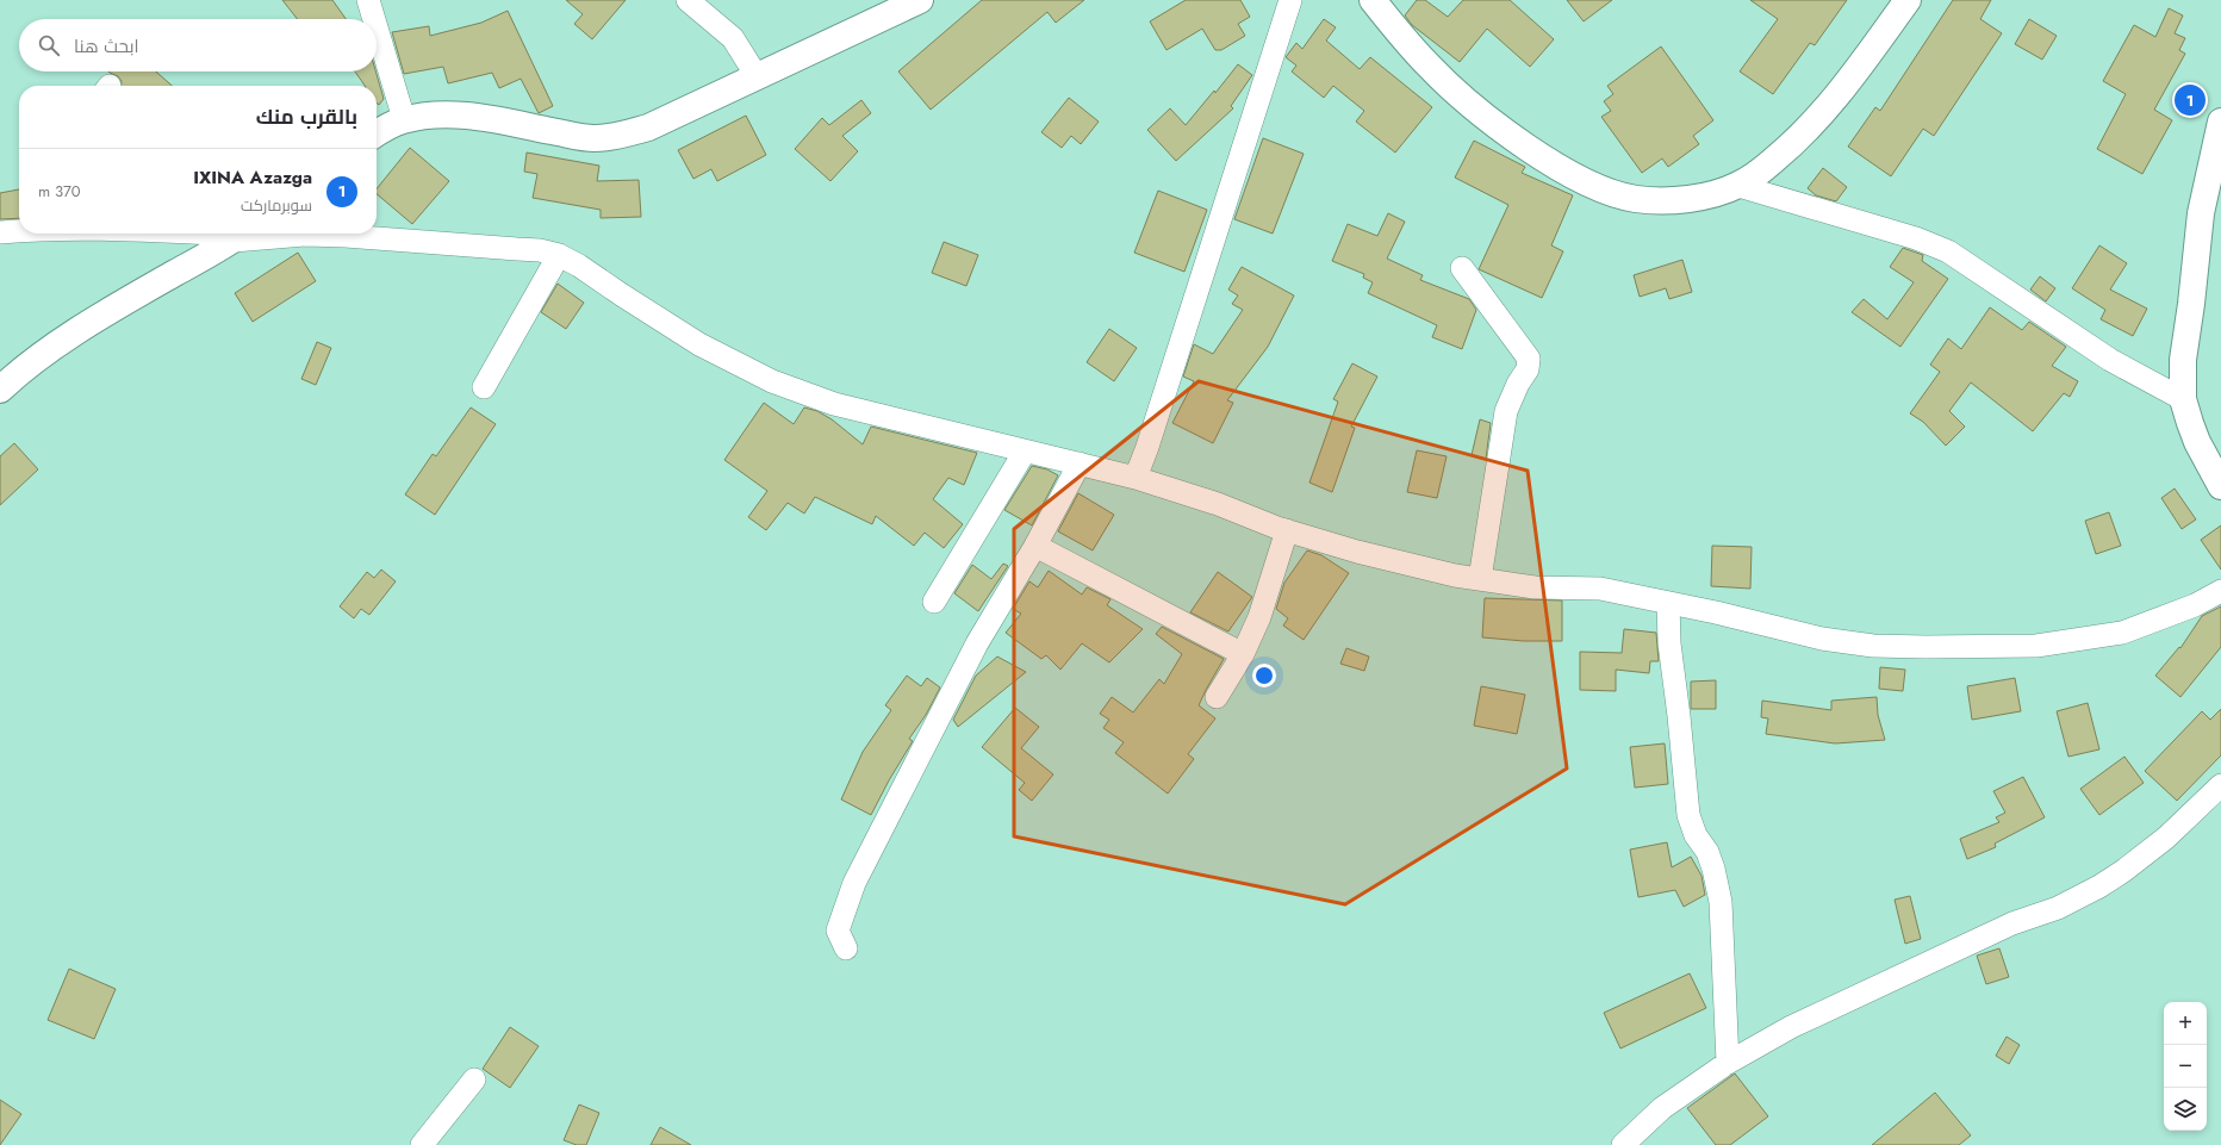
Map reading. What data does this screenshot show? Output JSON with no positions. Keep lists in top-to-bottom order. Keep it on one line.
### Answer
{"page":{"search":"ابحث هنا","pins":"1","heading":"بالقرب منك","list":[{"mark":"1","name":"IXINA Azazga","note":"سوبرماركت","value":"370 m"}],"map_buttons":["+","−"]}}
